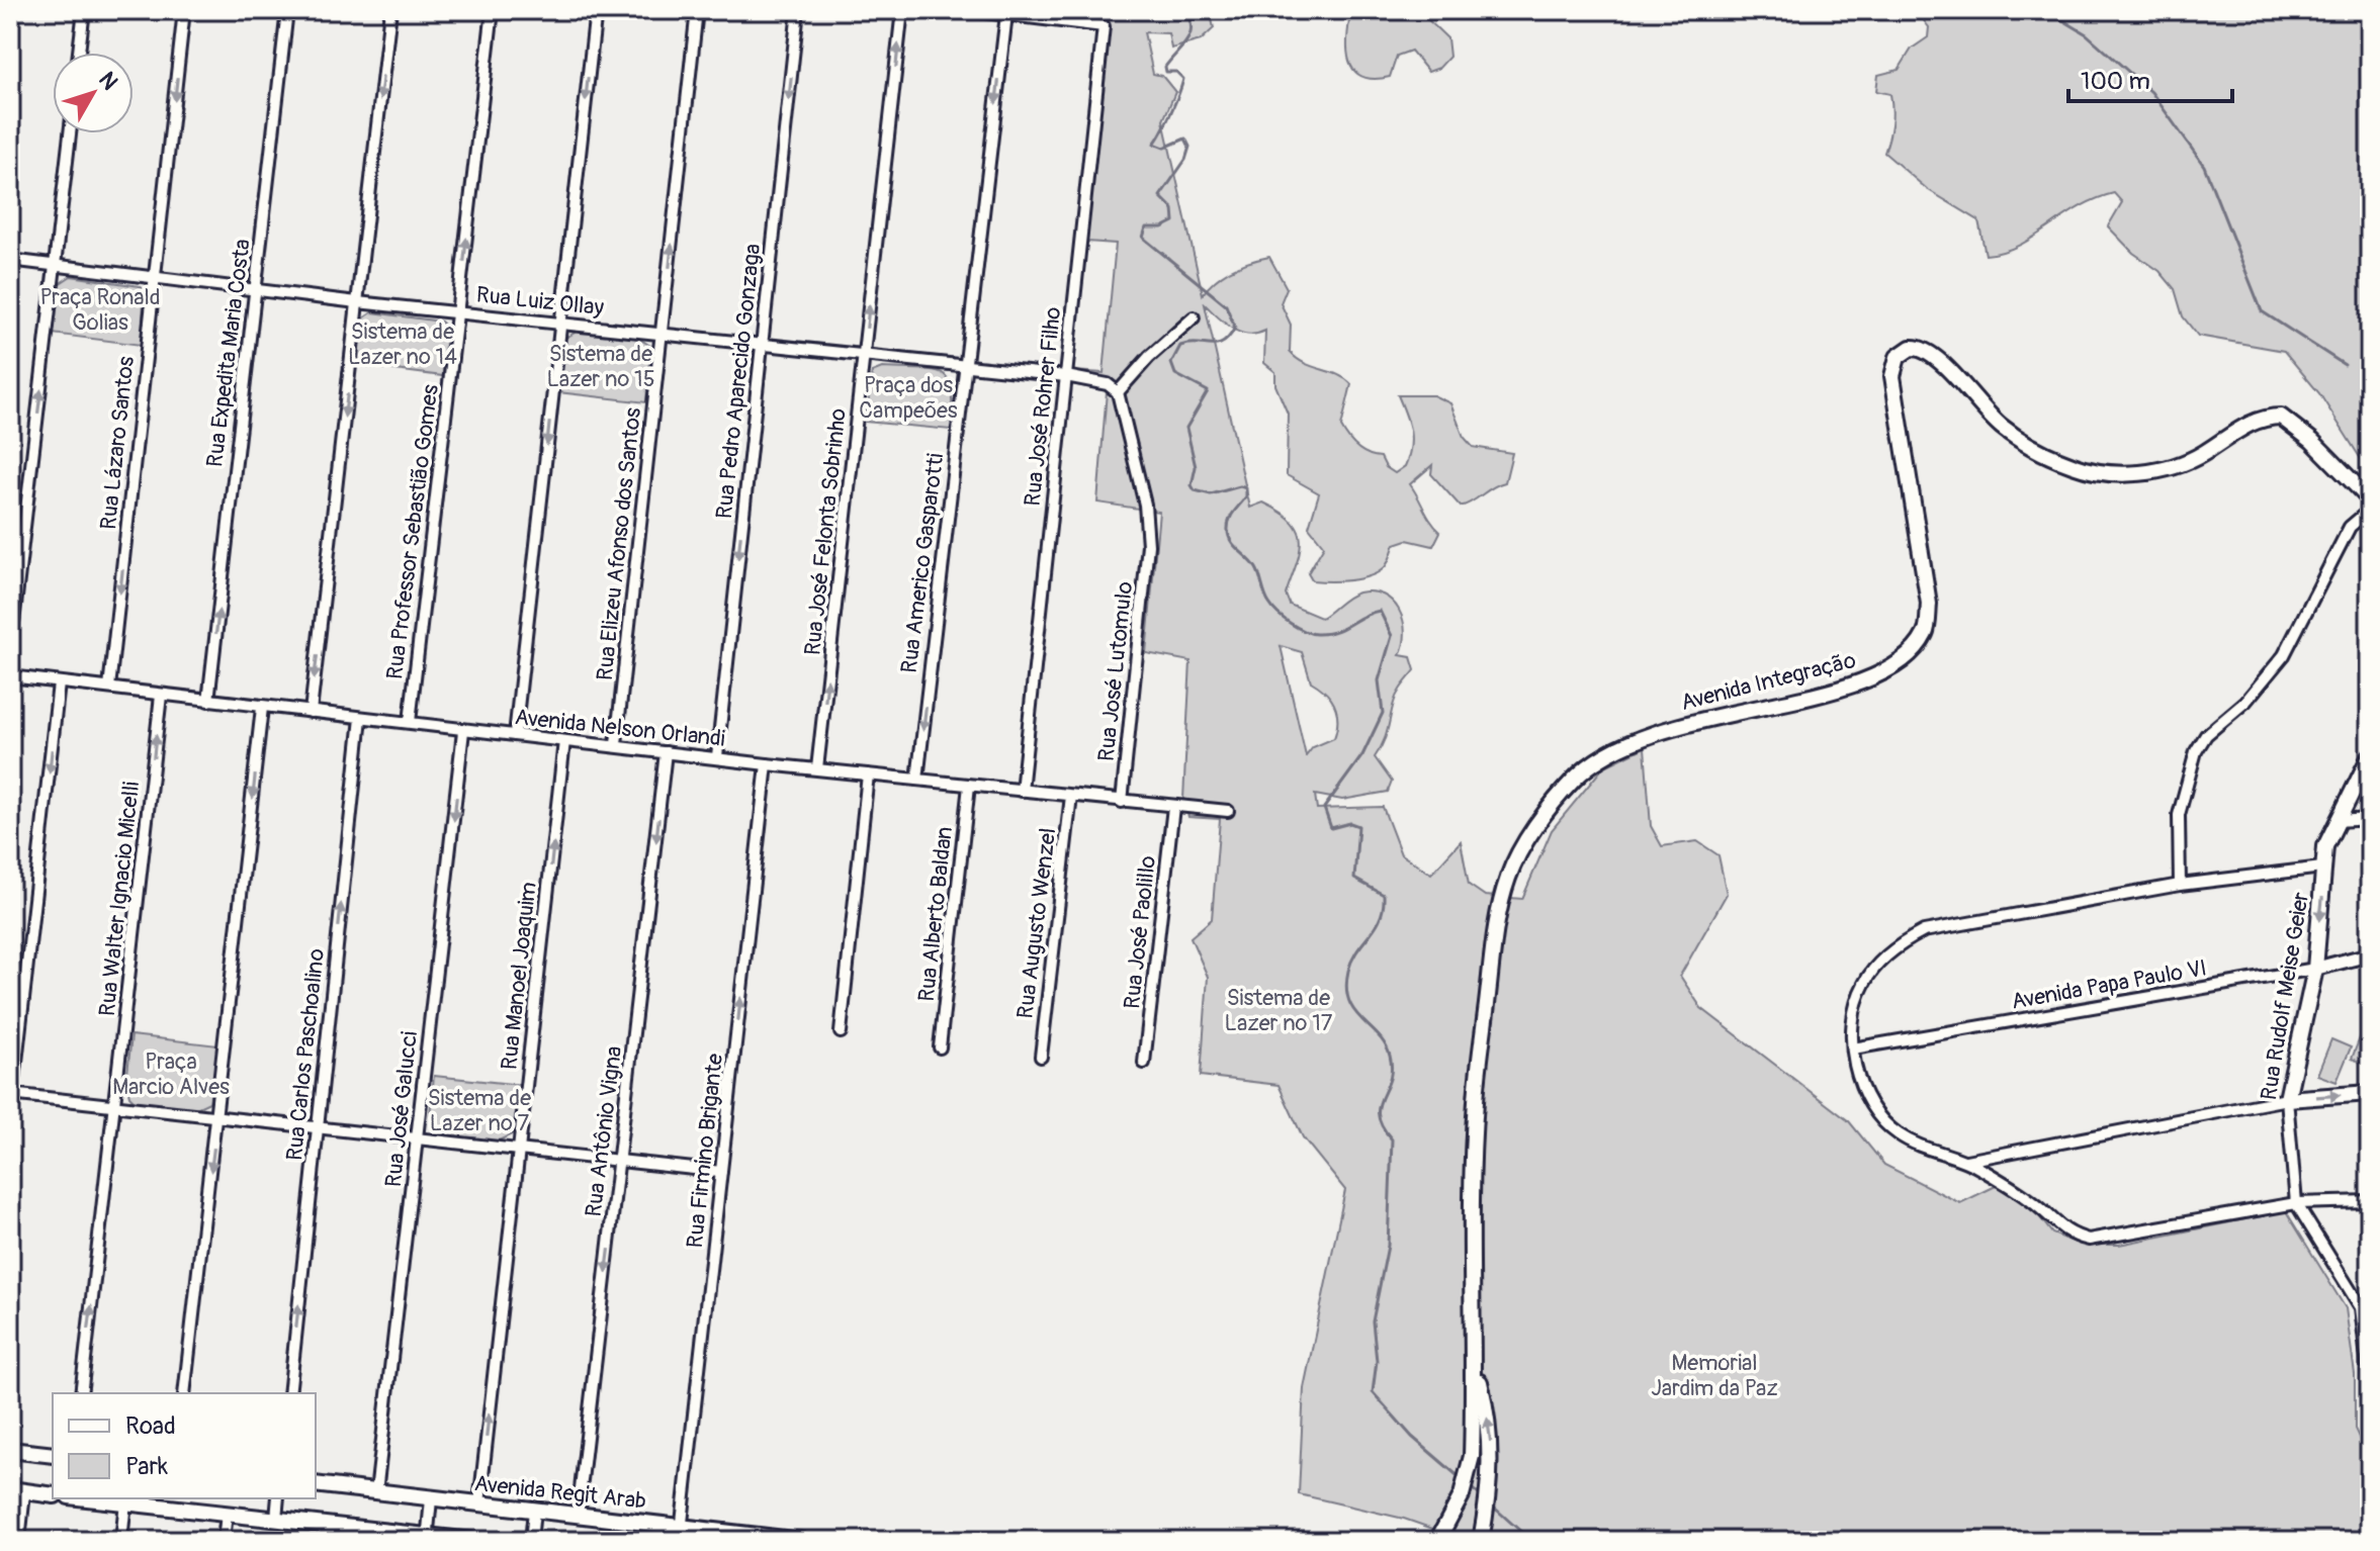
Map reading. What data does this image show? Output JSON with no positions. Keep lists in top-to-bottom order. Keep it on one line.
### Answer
{"streets":{"main road":["Avenida Integração","Rua Rudolf Meise Geier","Avenida Regit Arab"],"street":["Rua Luiz Ollay","Rua Expedita Maria Costa","Rua Pedro Aparecido Gonzaga","Rua José Rohrer Filho","Rua Lázaro Santos","Rua Professor Sebastião Gomes","Rua José Felonta Sobrinho","Rua Elizeu Afonso dos Santos","Rua Americo Gasparotti","Rua José Lutomulo","Avenida Nelson Orlandi","Rua Walter Ignacio Micelli","Rua Alberto Baldan","Rua Augusto Wenzel","Rua José Paolillo","Rua Manoel Joaquim","Avenida Papa Paulo VI","Rua Carlos Paschoalino","Rua José Galucci","Rua Antônio Vigna","Rua Firmino Brigante"]},"crossings":[["Rua Luiz Ollay","Rua Expedita Maria Costa"],["Rua Luiz Ollay","Rua Pedro Aparecido Gonzaga"],["Rua Luiz Ollay","Rua José Rohrer Filho"],["Rua Luiz Ollay","Rua Lázaro Santos"],["Rua Luiz Ollay","Rua Professor Sebastião Gomes"],["Rua Luiz Ollay","Rua José Felonta Sobrinho"],["Rua Luiz Ollay","Rua Elizeu Afonso dos Santos"],["Rua Luiz Ollay","Rua Americo Gasparotti"],["Rua Luiz Ollay","Rua José Lutomulo"],["Rua Expedita Maria Costa","Avenida Nelson Orlandi"],["Rua Pedro Aparecido Gonzaga","Avenida Nelson Orlandi"],["Rua José Rohrer Filho","Rua Americo Gasparotti"],["Rua José Rohrer Filho","Avenida Nelson Orlandi"],["Rua Lázaro Santos","Avenida Nelson Orlandi"],["Rua Professor Sebastião Gomes","Avenida Nelson Orlandi"],["Rua José Felonta Sobrinho","Avenida Nelson Orlandi"],["Rua Elizeu Afonso dos Santos","Avenida Nelson Orlandi"],["Rua Americo Gasparotti","Avenida Nelson Orlandi"],["Rua José Lutomulo","Avenida Nelson Orlandi"],["Avenida Nelson Orlandi","Rua Walter Ignacio Micelli"],["Avenida Nelson Orlandi","Rua Alberto Baldan"],["Avenida Nelson Orlandi","Rua Augusto Wenzel"],["Avenida Nelson Orlandi","Rua José Paolillo"],["Avenida Nelson Orlandi","Rua Manoel Joaquim"],["Avenida Nelson Orlandi","Rua Carlos Paschoalino"],["Avenida Nelson Orlandi","Rua José Galucci"],["Avenida Nelson Orlandi","Rua Antônio Vigna"],["Avenida Nelson Orlandi","Rua Firmino Brigante"],["Rua Manoel Joaquim","Avenida Regit Arab"],["Avenida Papa Paulo VI","Rua Rudolf Meise Geier"],["Rua José Galucci","Avenida Regit Arab"],["Rua Antônio Vigna","Avenida Regit Arab"],["Rua Firmino Brigante","Avenida Regit Arab"]],"one_way":["Rua Expedita Maria Costa","Rua Pedro Aparecido Gonzaga","Rua Lázaro Santos","Rua Professor Sebastião Gomes","Rua José Felonta Sobrinho","Rua Elizeu Afonso dos Santos","Rua Americo Gasparotti","Rua Walter Ignacio Micelli","Rua Manoel Joaquim","Rua Carlos Paschoalino","Rua José Galucci","Rua Antônio Vigna","Rua Firmino Brigante"],"parks":["Praça Ronald Golias","Sistema de Lazer nº 14","Sistema de Lazer nº 15","Praça dos Campeões","Sistema de Lazer nº 17","Praça Marcio Alves","Sistema de Lazer nº 7","Memorial Jardim da Paz"],"legend":["Road","Park"],"scale_bar":"100 m","north":"top right"}
